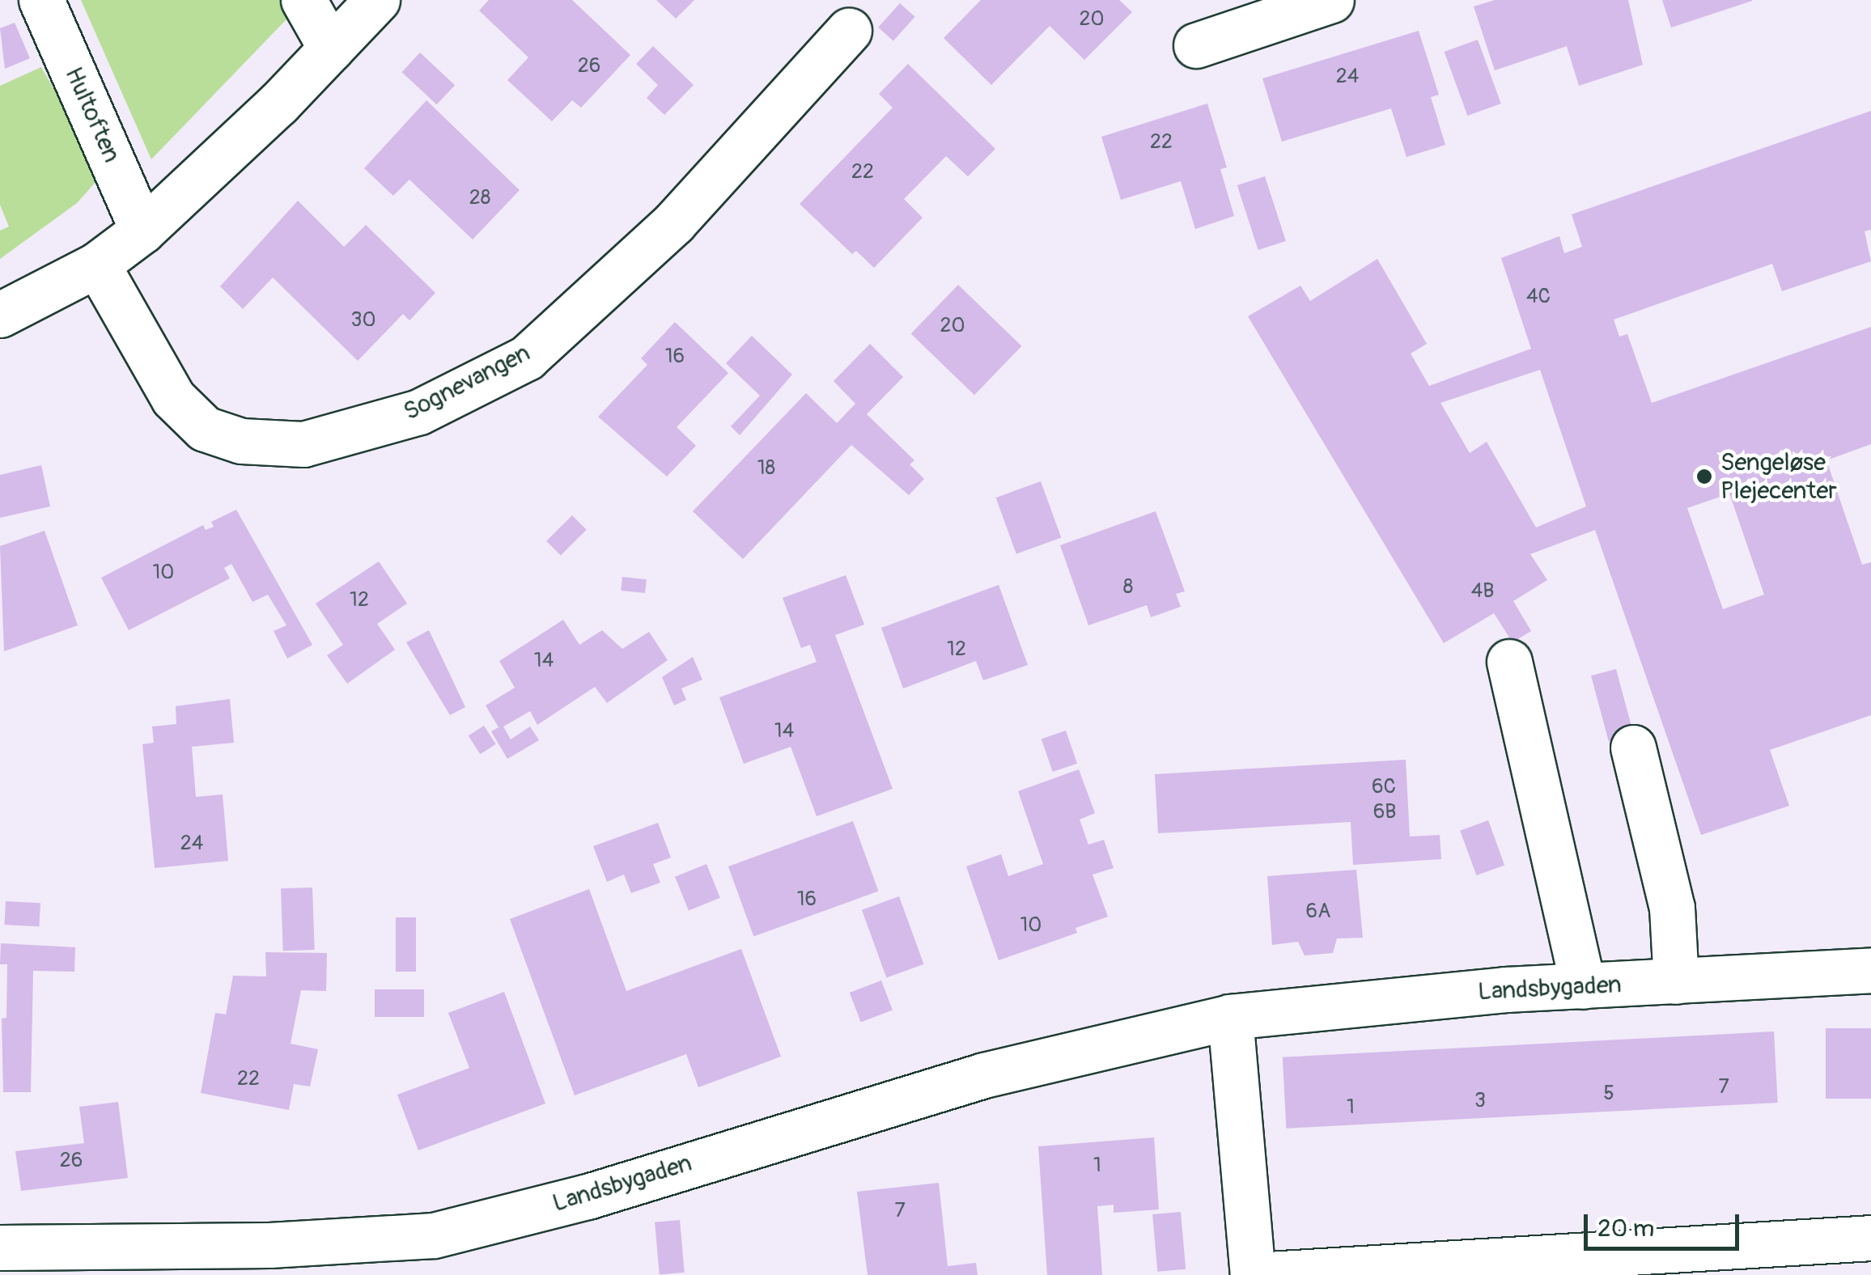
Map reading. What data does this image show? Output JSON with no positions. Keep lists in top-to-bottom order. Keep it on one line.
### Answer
{"streets":{"street":["Hultoften","Sognevangen","Landsbygaden"]},"places":["Sengeløse Plejecenter"],"house_numbers":["20","26","24","22","22","28","4C","30","20","16","18","10","8","4B","12","12","14","14","6C","6B","24","16","6A","10","22","7","5","3","1","26","1","7"],"scale_bar":"20 m"}
